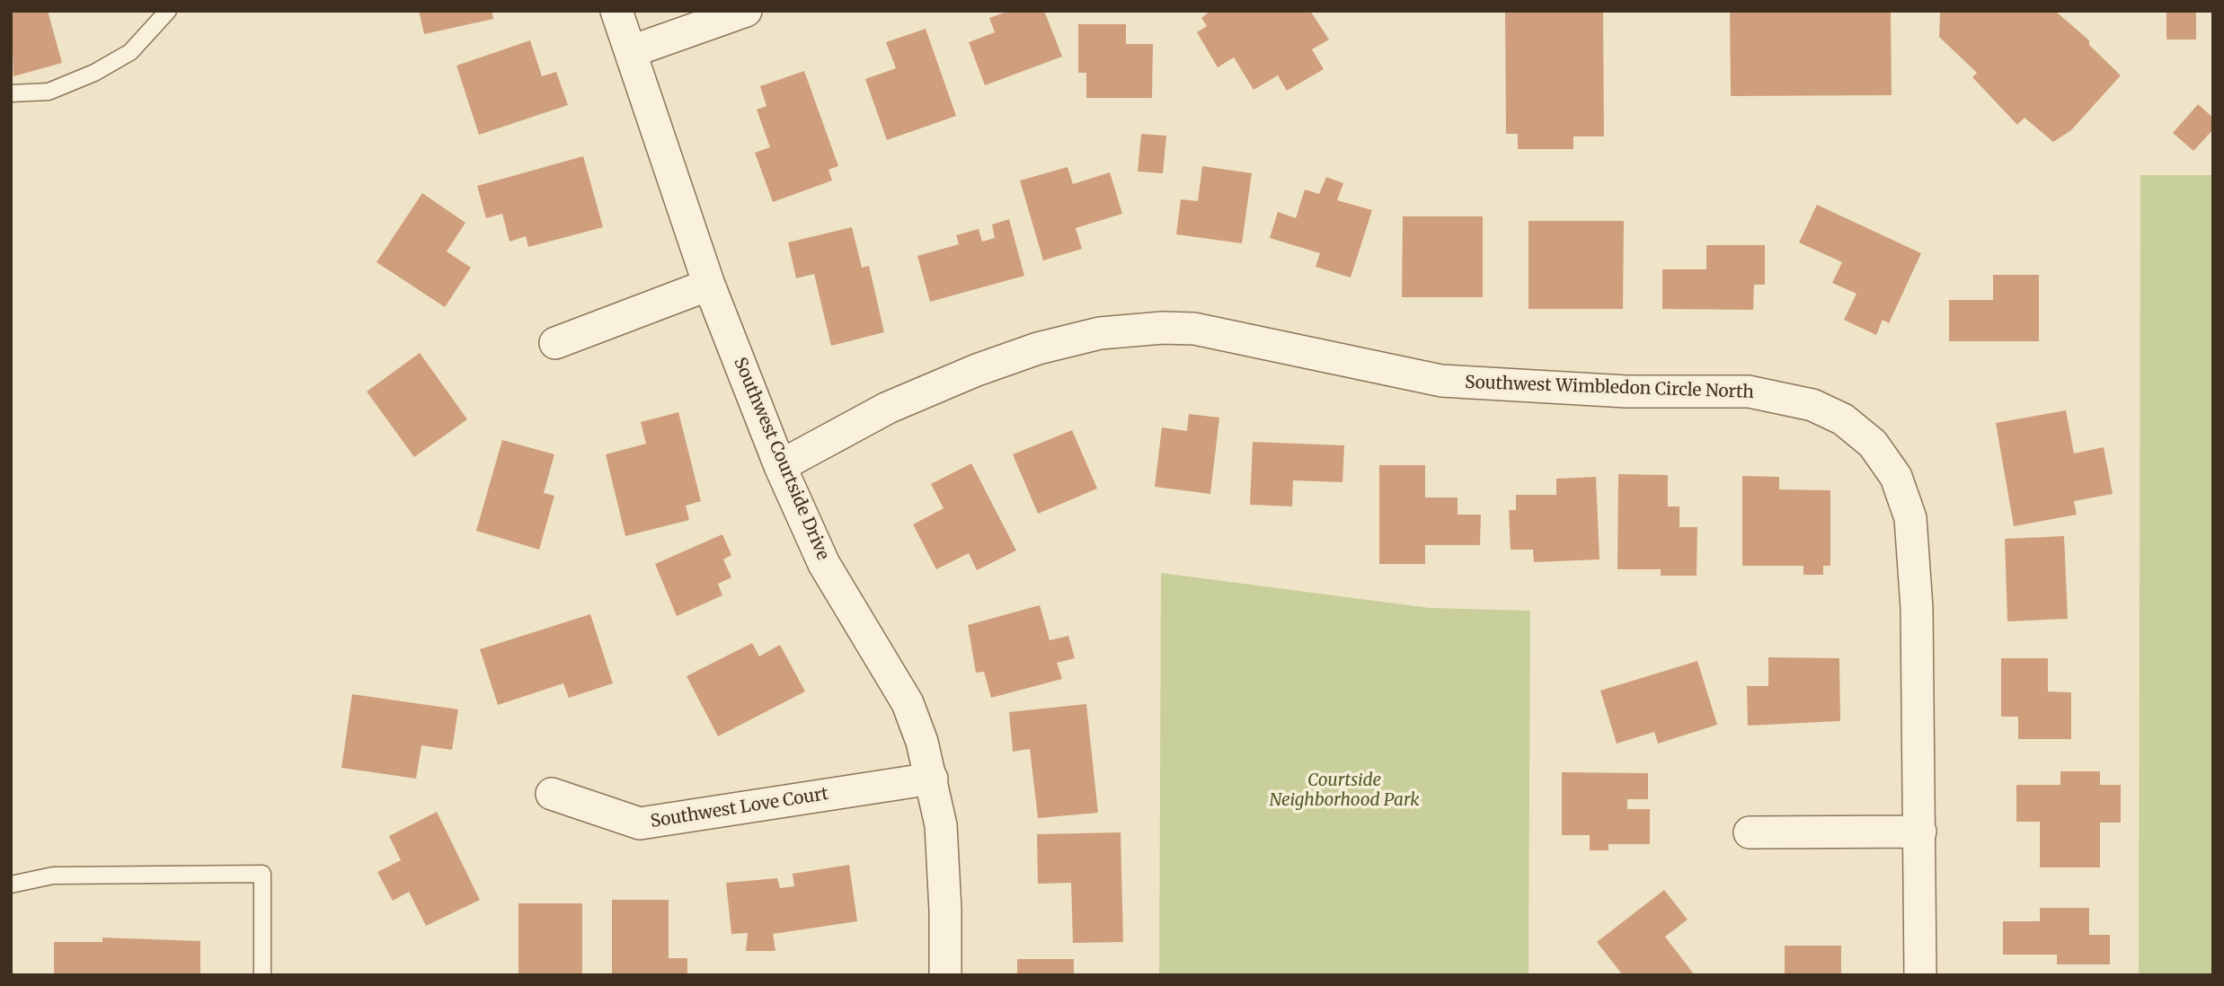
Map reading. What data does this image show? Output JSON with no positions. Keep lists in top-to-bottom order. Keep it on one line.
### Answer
{"streets":{"street":["Southwest Wimbledon Circle North","Southwest Courtside Drive","Southwest Love Court"]},"crossings":[["Southwest Wimbledon Circle North","Southwest Courtside Drive"],["Southwest Courtside Drive","Southwest Love Court"]],"parks":["Courtside Neighborhood Park"]}
